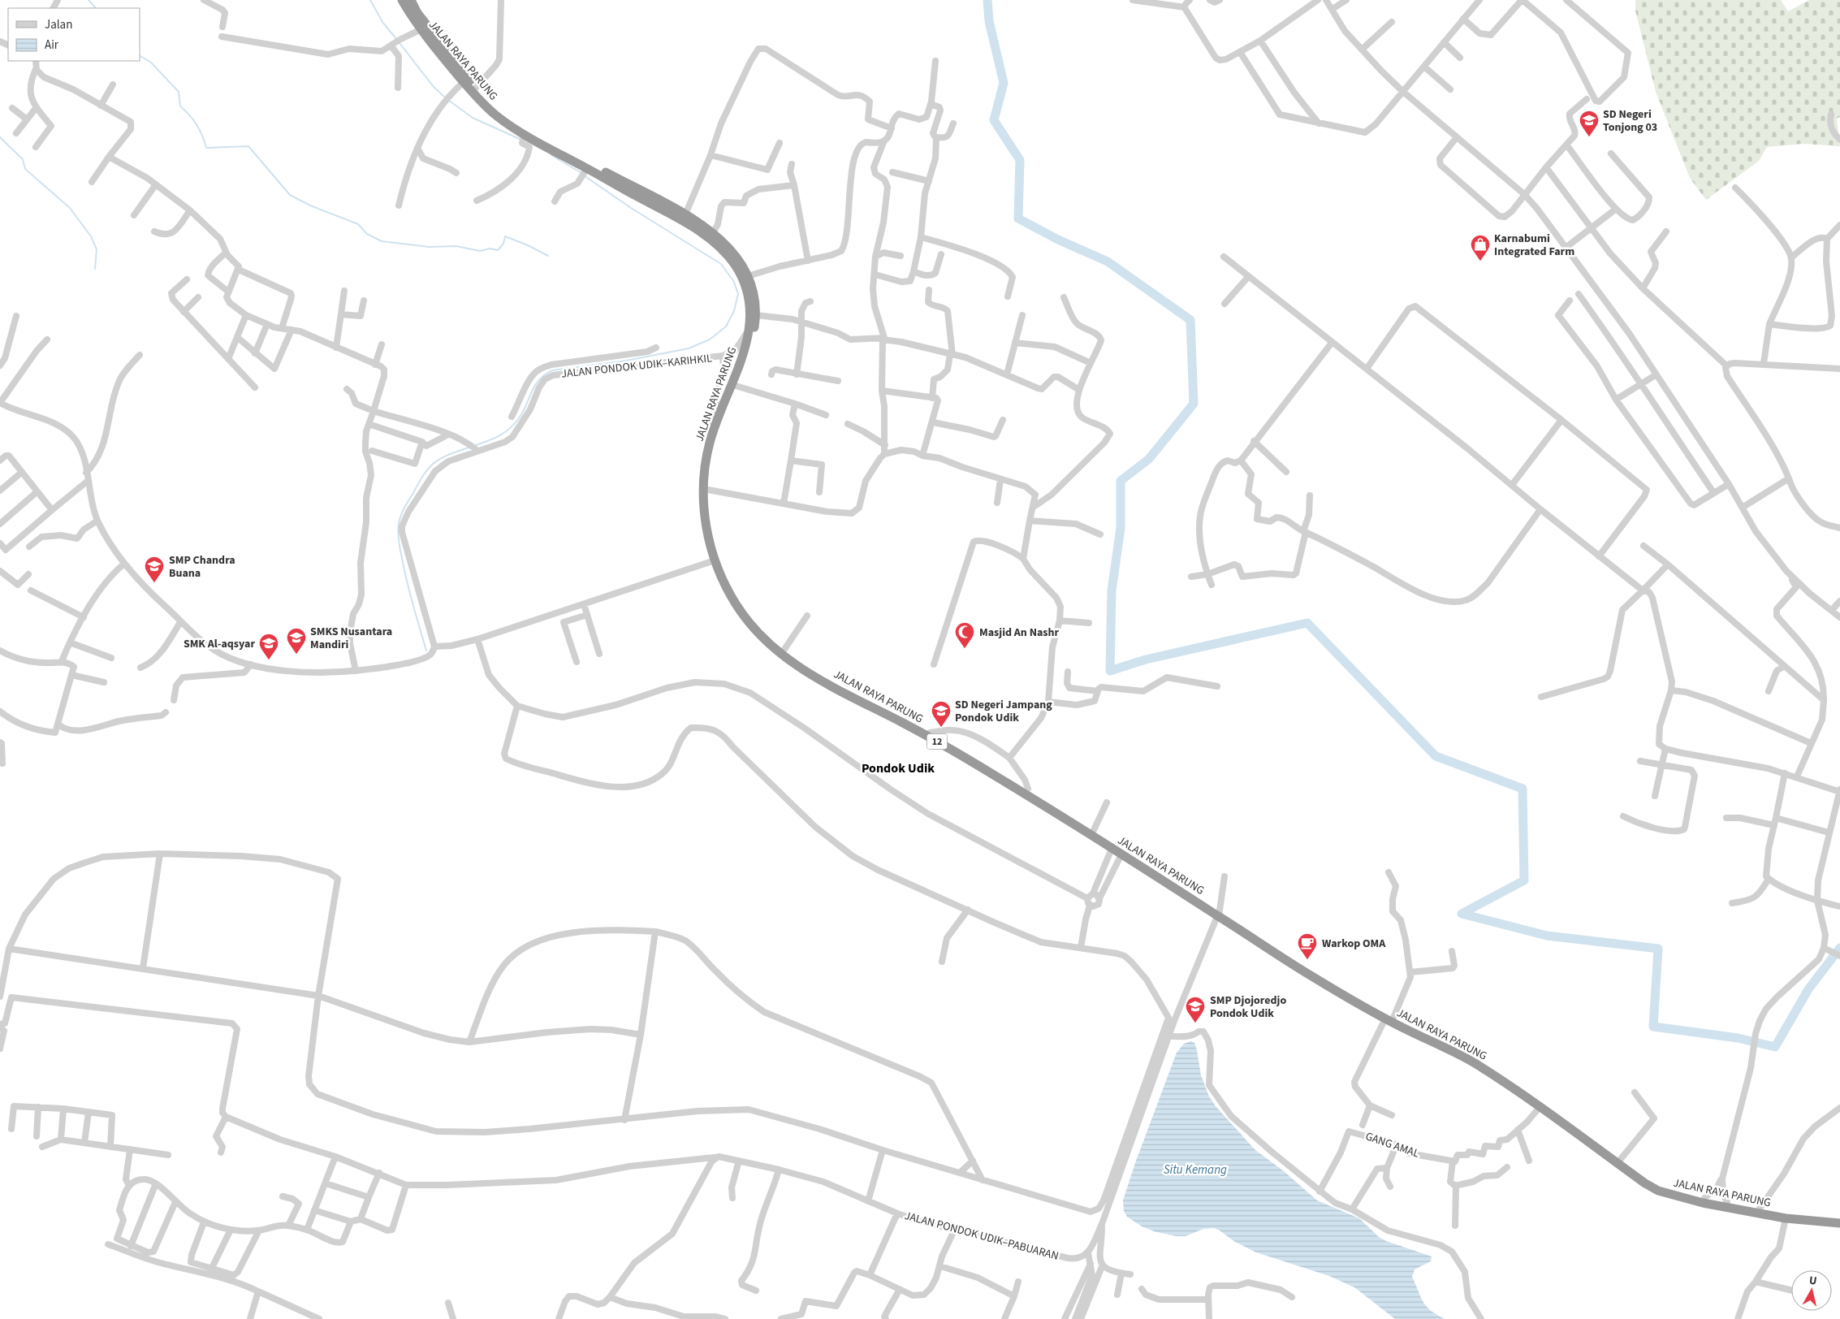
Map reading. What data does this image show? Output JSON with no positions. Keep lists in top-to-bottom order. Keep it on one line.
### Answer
{"streets":{"highway":["JALAN RAYA PARUNG","12"],"street":["JALAN PONDOK UDIK–KARIHKIL","GANG AMAL","JALAN PONDOK UDIK–PABUARAN"]},"crossings":[["JALAN RAYA PARUNG","JALAN PONDOK UDIK–KARIHKIL"]],"districts":["Pondok Udik"],"water":["Situ Kemang"],"places":{"school or university":["SD Negeri Tonjong 03","SMP Chandra Buana","SMKS Nusantara Mandiri","SMK Al-aqsyar","SD Negeri Jampang Pondok Udik","SMP Djojoredjo Pondok Udik"],"shop":["Karnabumi Integrated Farm"],"mosque":["Masjid An Nashr"],"cafe":["Warkop OMA"]},"legend":["Jalan","Air"],"north":"top"}
